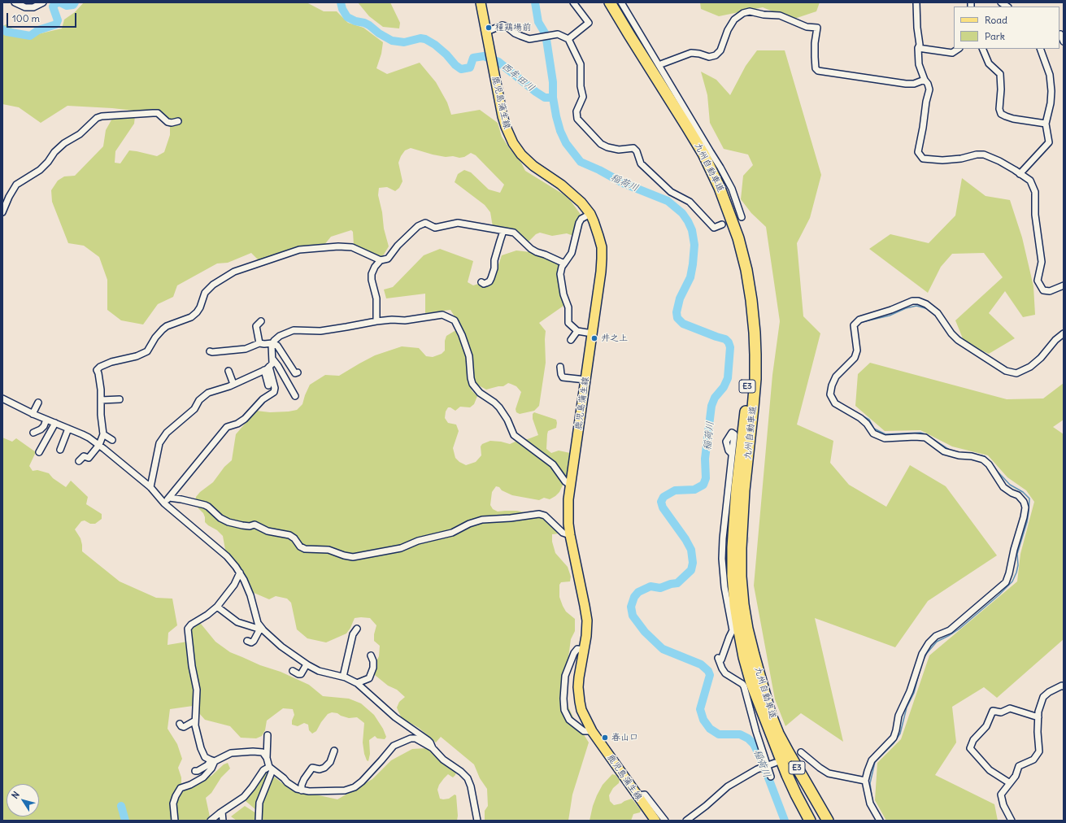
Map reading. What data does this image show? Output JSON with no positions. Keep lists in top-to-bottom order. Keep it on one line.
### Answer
{"streets":{"highway":["九州自動車道","E3"],"main road":["鹿児島蒲生線"]},"water":["西牟田川","稲荷川"],"places":["種鶏場前","井之上","春山口"],"legend":["Road","Park"],"scale_bar":"100 m","north":"top left"}
